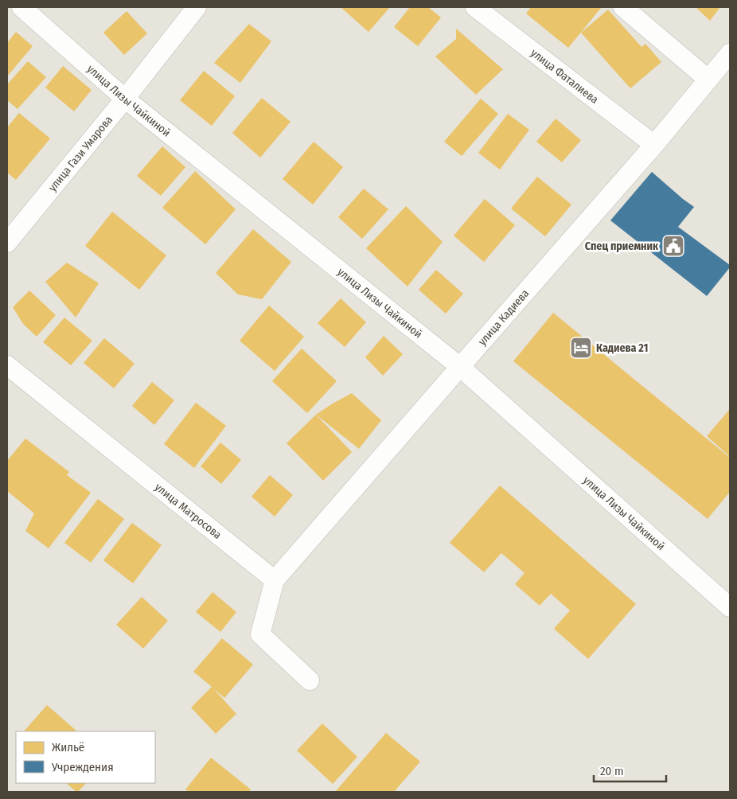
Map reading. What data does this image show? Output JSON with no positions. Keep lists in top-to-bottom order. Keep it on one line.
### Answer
{"streets":{"street":["улица Фаталиева","улица Лизы Чайкиной","улица Гази Умарова","улица Кадиева","улица Матросова"]},"crossings":[["улица Фаталиева","улица Кадиева"],["улица Лизы Чайкиной","улица Гази Умарова"],["улица Лизы Чайкиной","улица Кадиева"],["улица Кадиева","улица Матросова"]],"places":{"public building":["Спец приемник"],"hotel":["Кадиева 21"]},"legend":["Жильё","Учреждения"],"scale_bar":"20 m"}
